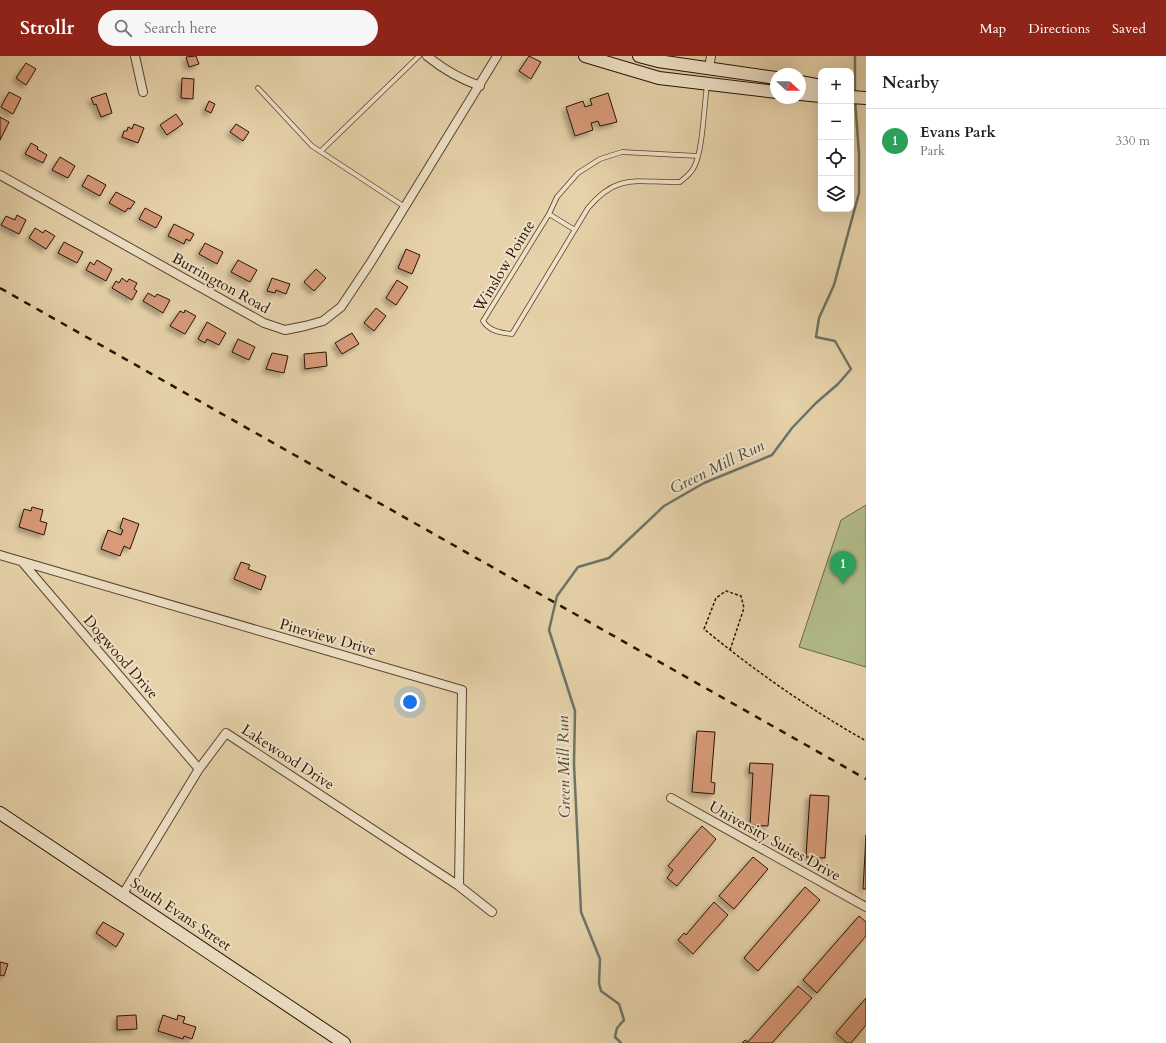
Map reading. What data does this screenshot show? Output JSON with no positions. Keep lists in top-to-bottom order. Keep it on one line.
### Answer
{"streets":{"main road":["South Evans Street"],"street":["Burrington Road","Pineview Drive","Dogwood Drive","Lakewood Drive","University Suites Drive"],"lane":["Winslow Pointe"]},"crossings":[["Pineview Drive","Dogwood Drive"],["Pineview Drive","Lakewood Drive"],["Dogwood Drive","Lakewood Drive"],["Lakewood Drive","South Evans Street"]],"water":["Green Mill Run"],"north":"right","page":{"header":"Strollr","search":"Search here","nav":["Map","Directions","Saved"],"heading":"Nearby","map_buttons":["+","−"],"list":[{"mark":"1","name":"Evans Park","note":"Park","value":"330 m"}],"pins":"1"}}
